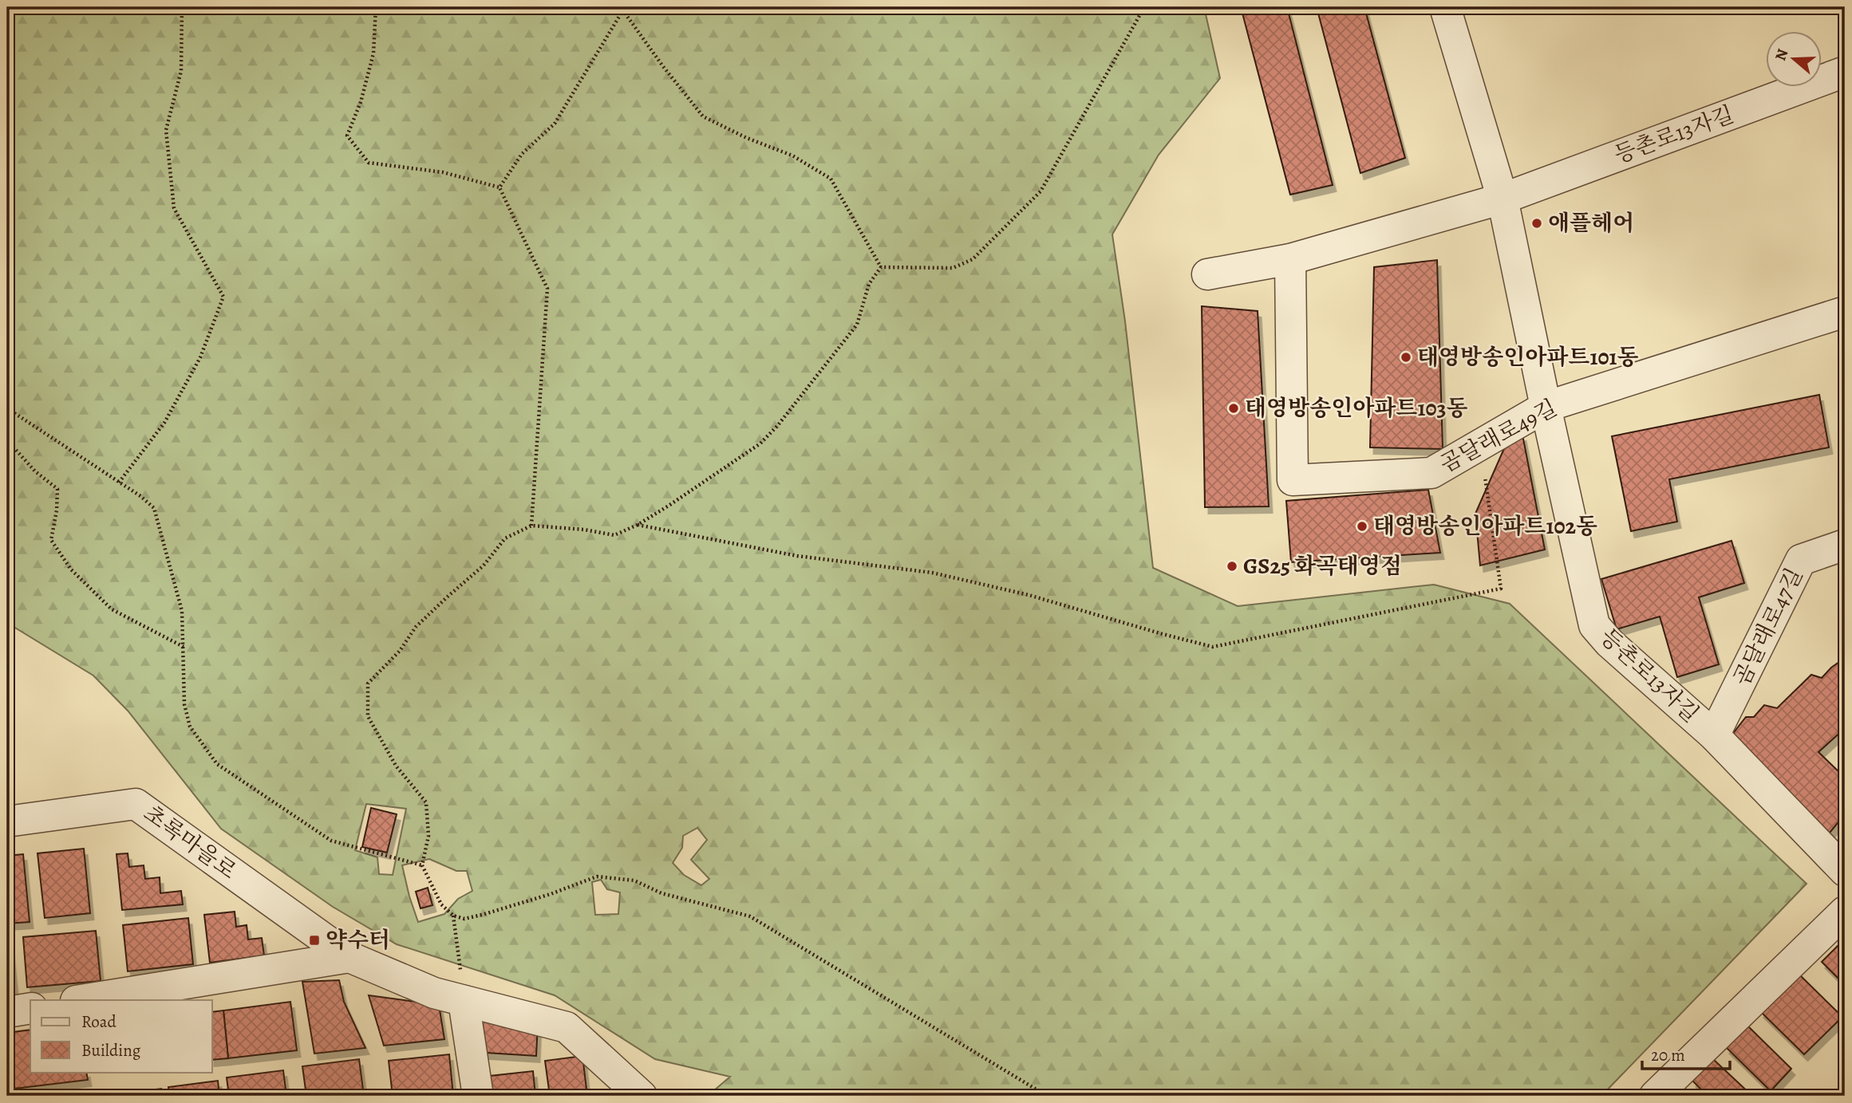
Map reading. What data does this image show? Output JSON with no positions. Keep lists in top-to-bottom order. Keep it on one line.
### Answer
{"streets":{"street":["등촌로13자길","곰달래로49길","곰달래로47길","초록마을로"]},"crossings":[["등촌로13자길","곰달래로49길"],["등촌로13자길","곰달래로47길"]],"places":{"other":["애플헤어","태영방송인아파트101동","태영방송인아파트103동","태영방송인아파트102동","GS25 화곡태영점"],"transit":["약수터"]},"legend":["Road","Building"],"scale_bar":"20 m","north":"left"}
